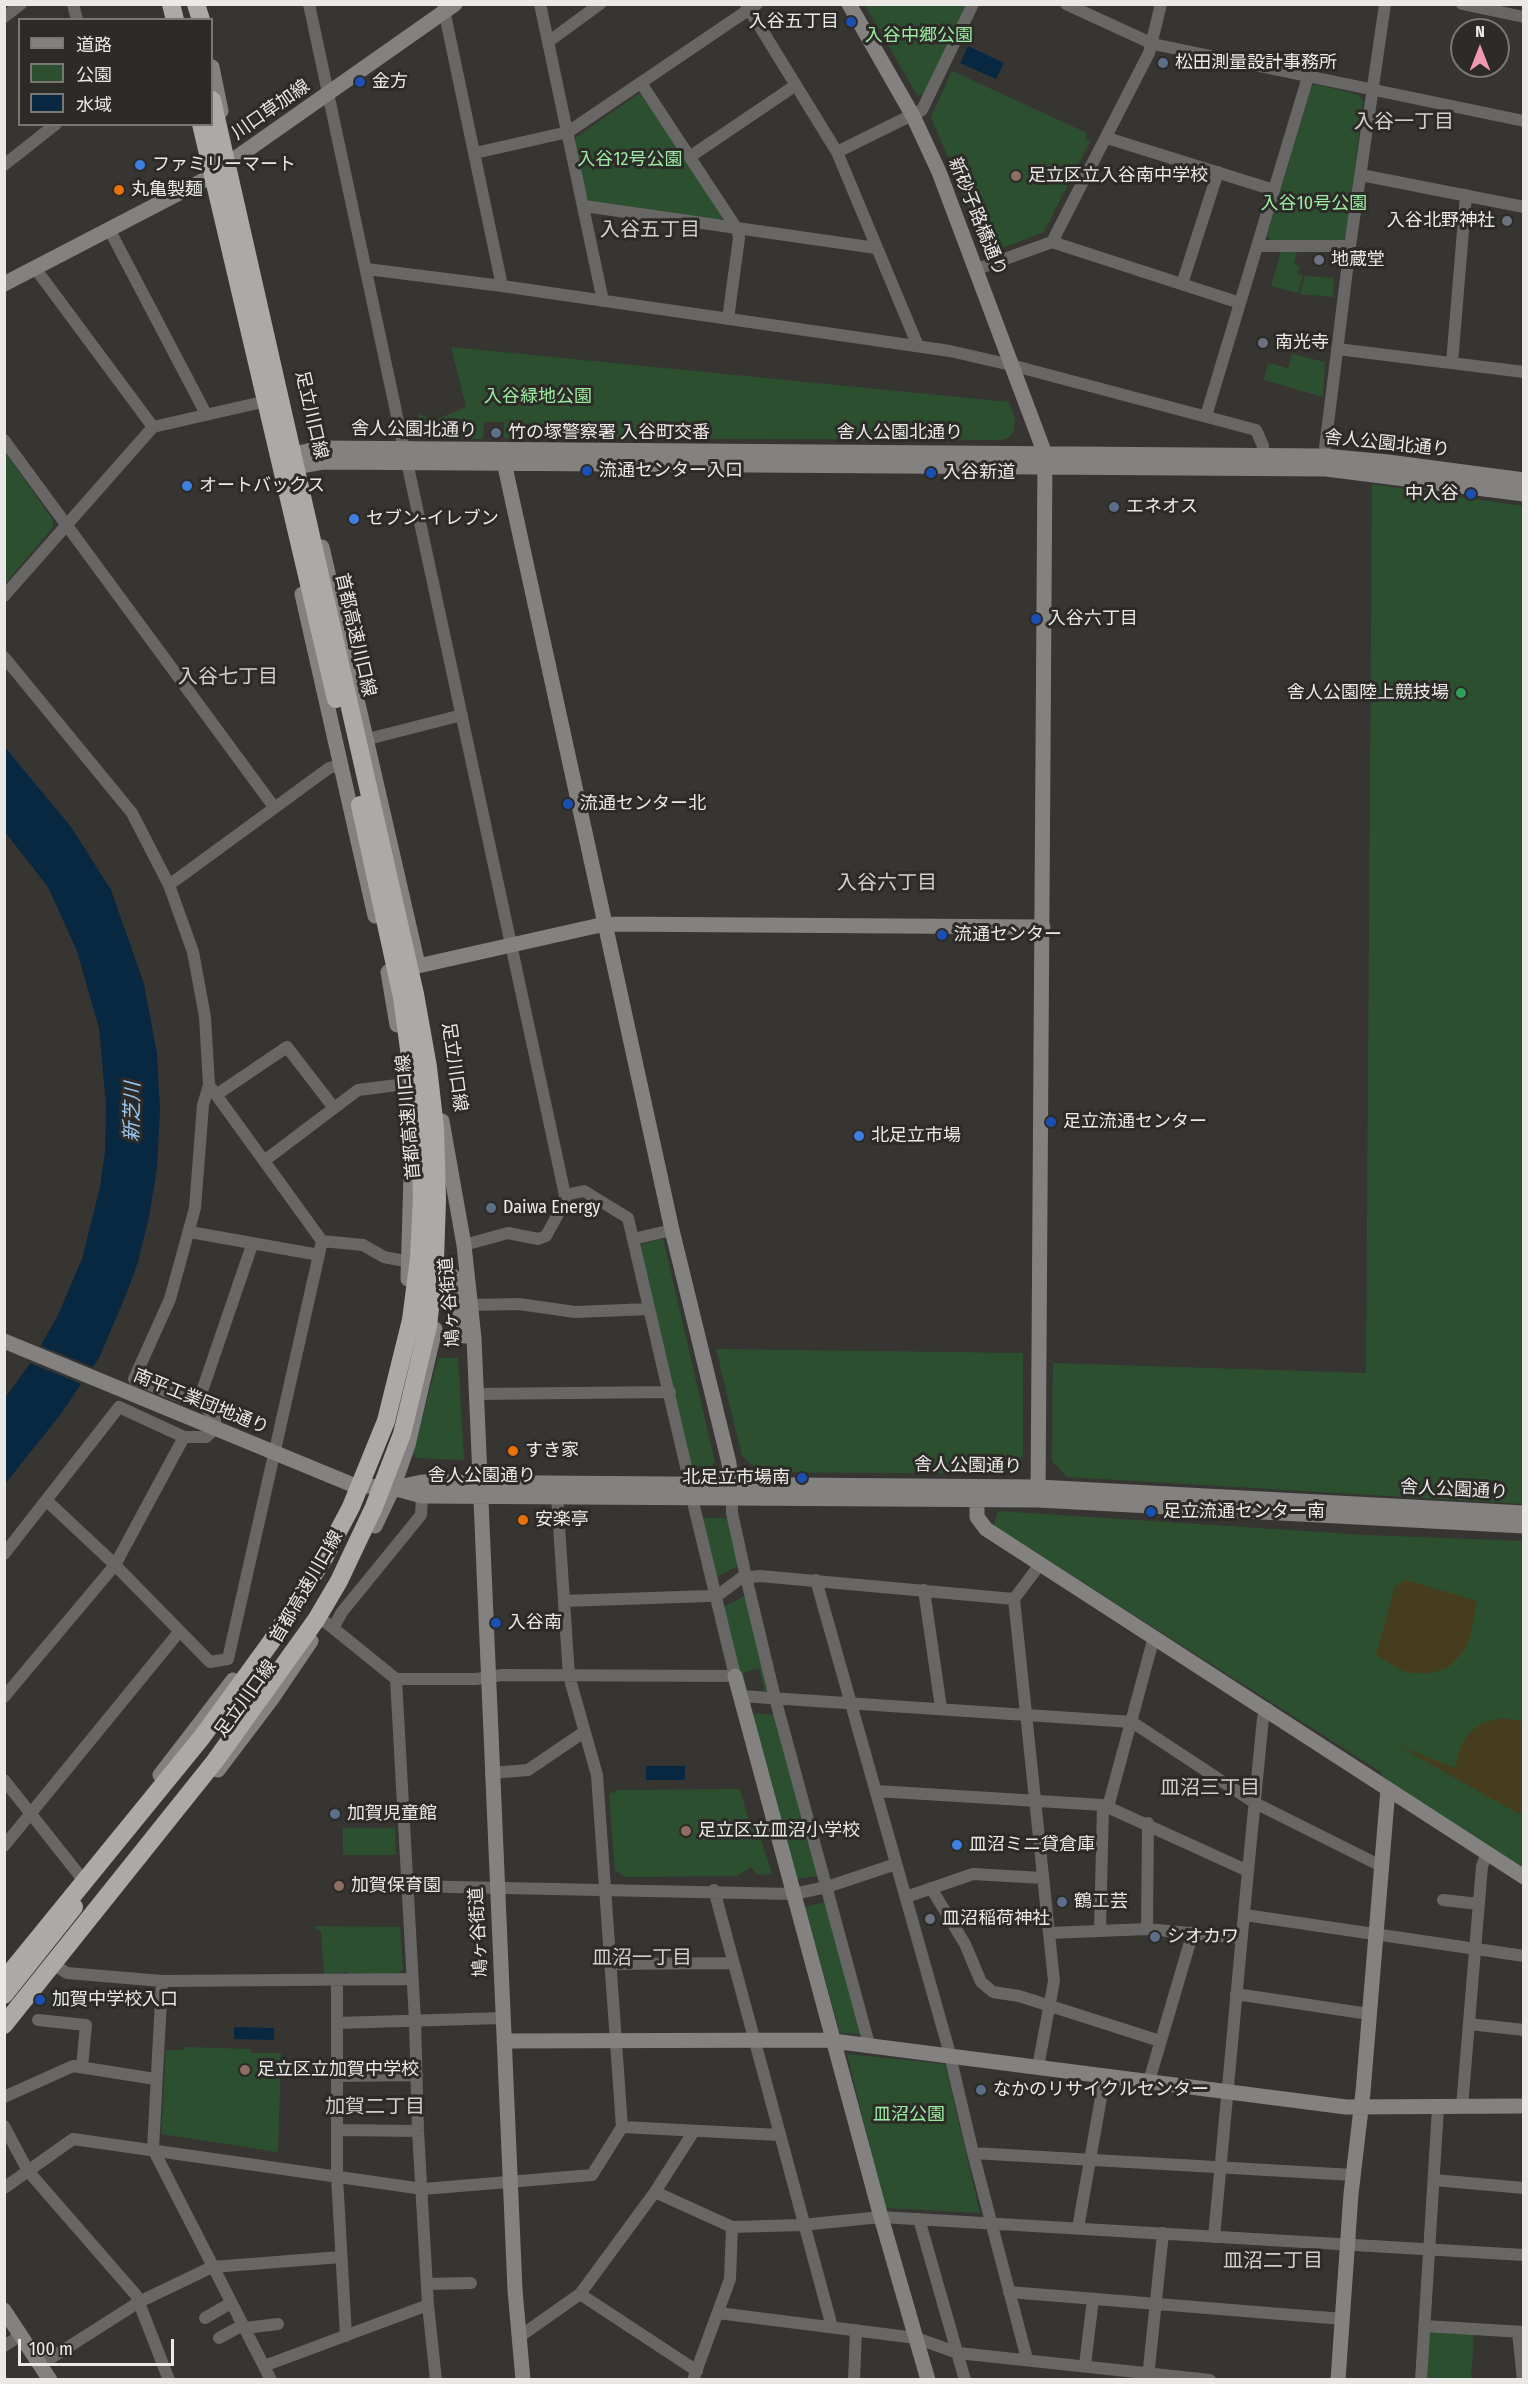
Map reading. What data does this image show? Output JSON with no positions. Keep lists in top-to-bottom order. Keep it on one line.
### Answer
{"streets":{"highway":["首都高速川口線"],"street":["川口草加線","新砂子路橋通り","足立川口線","舎人公園北通り","鳩ヶ谷街道","南平工業団地通り","舎人公園通り"]},"crossings":[["川口草加線","足立川口線"],["新砂子路橋通り","舎人公園北通り"],["足立川口線","舎人公園北通り"],["足立川口線","鳩ヶ谷街道"],["足立川口線","南平工業団地通り"],["足立川口線","舎人公園通り"],["鳩ヶ谷街道","舎人公園通り"],["南平工業団地通り","舎人公園通り"]],"districts":["入谷一丁目","入谷五丁目","入谷七丁目","入谷六丁目","皿沼三丁目","皿沼一丁目","加賀二丁目","皿沼二丁目"],"water":["新芝川"],"parks":["入谷中郷公園","入谷12号公園","入谷10号公園","入谷緑地公園","皿沼公園"],"places":["入谷五丁目","松田測量設計事務所","金方","ファミリーマート","足立区立入谷南中学校","丸亀製麺","入谷北野神社","地蔵堂","南光寺","竹の塚警察署 入谷町交番","流通センター入口","入谷新道","オートバックス","中入谷","エネオス","セブン-イレブン","入谷六丁目","舎人公園陸上競技場","流通センター北","流通センター","足立流通センター","北足立市場","Daiwa Energy","すき家","北足立市場南","足立流通センター南","安楽亭","入谷南","加賀児童館","足立区立皿沼小学校","皿沼ミニ貸倉庫","加賀保育園","鶴工芸","皿沼稲荷神社","シオカワ","加賀中学校入口","足立区立加賀中学校","なかのリサイクルセンター"],"legend":["道路","公園","水域"],"scale_bar":"100 m","north":"top"}
